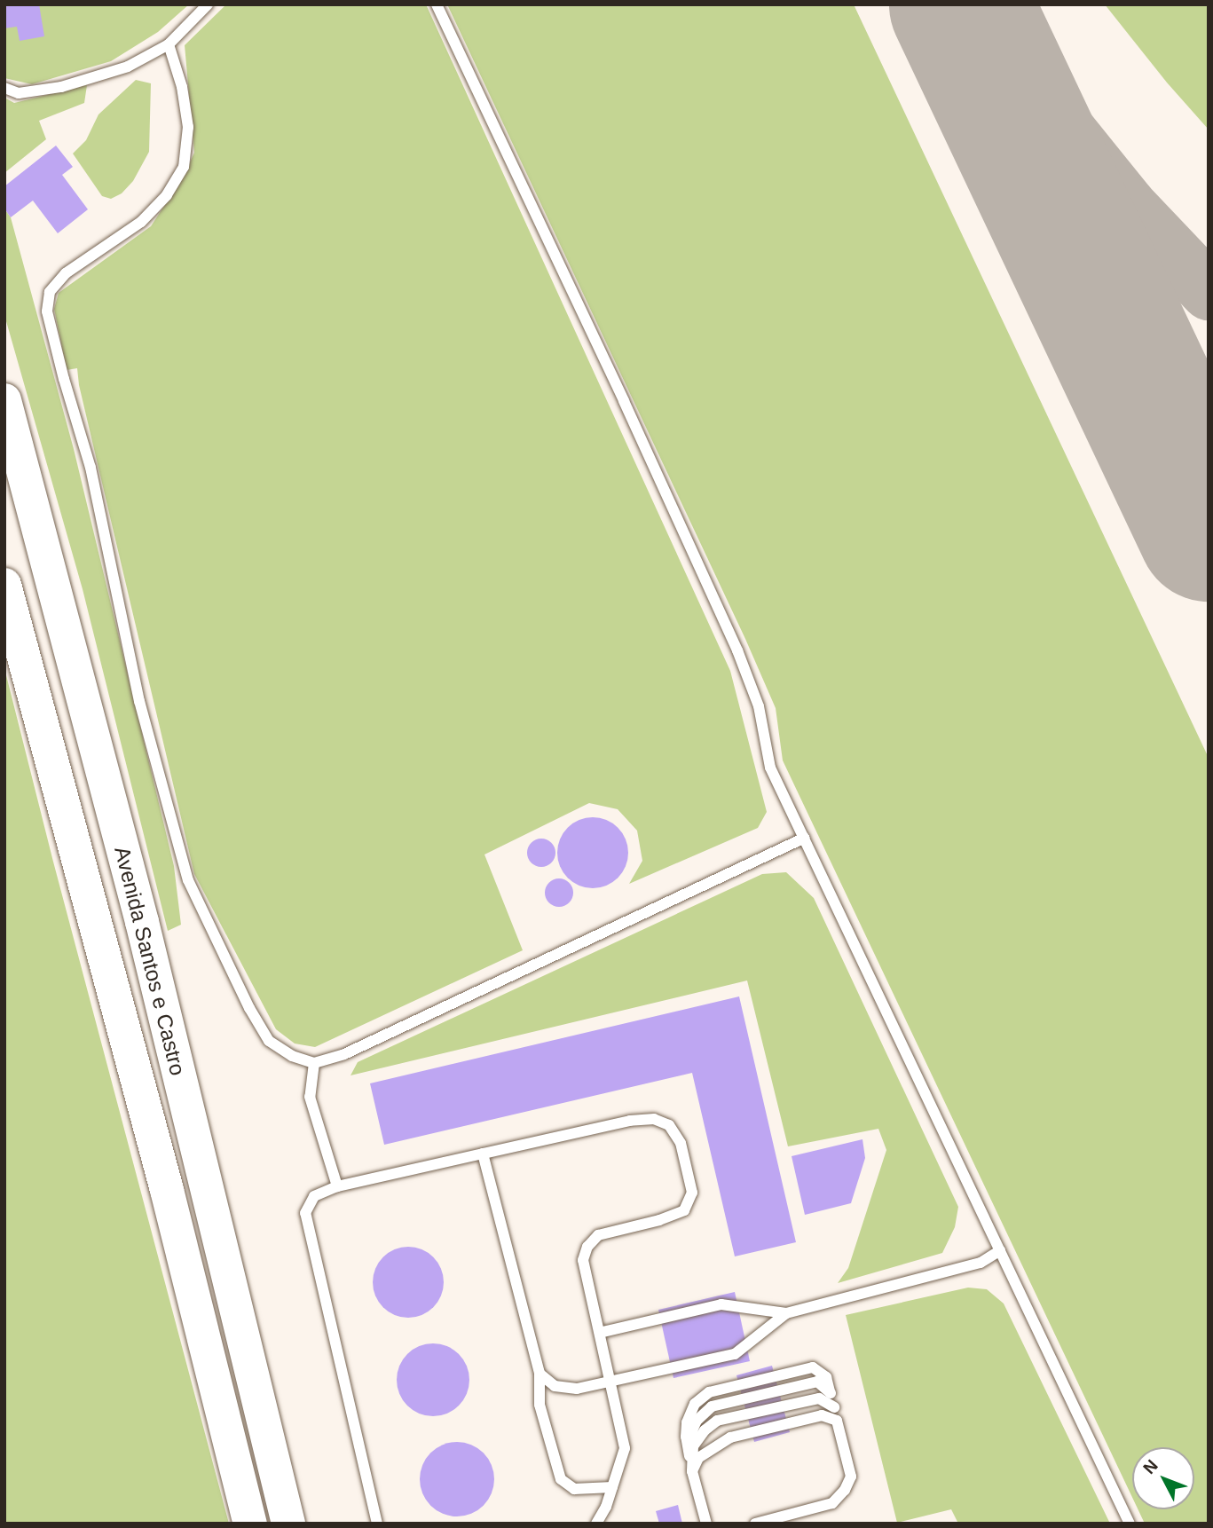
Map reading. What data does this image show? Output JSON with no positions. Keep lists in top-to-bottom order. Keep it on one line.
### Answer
{"streets":{"main road":["Avenida Santos e Castro"]},"north":"top left"}
